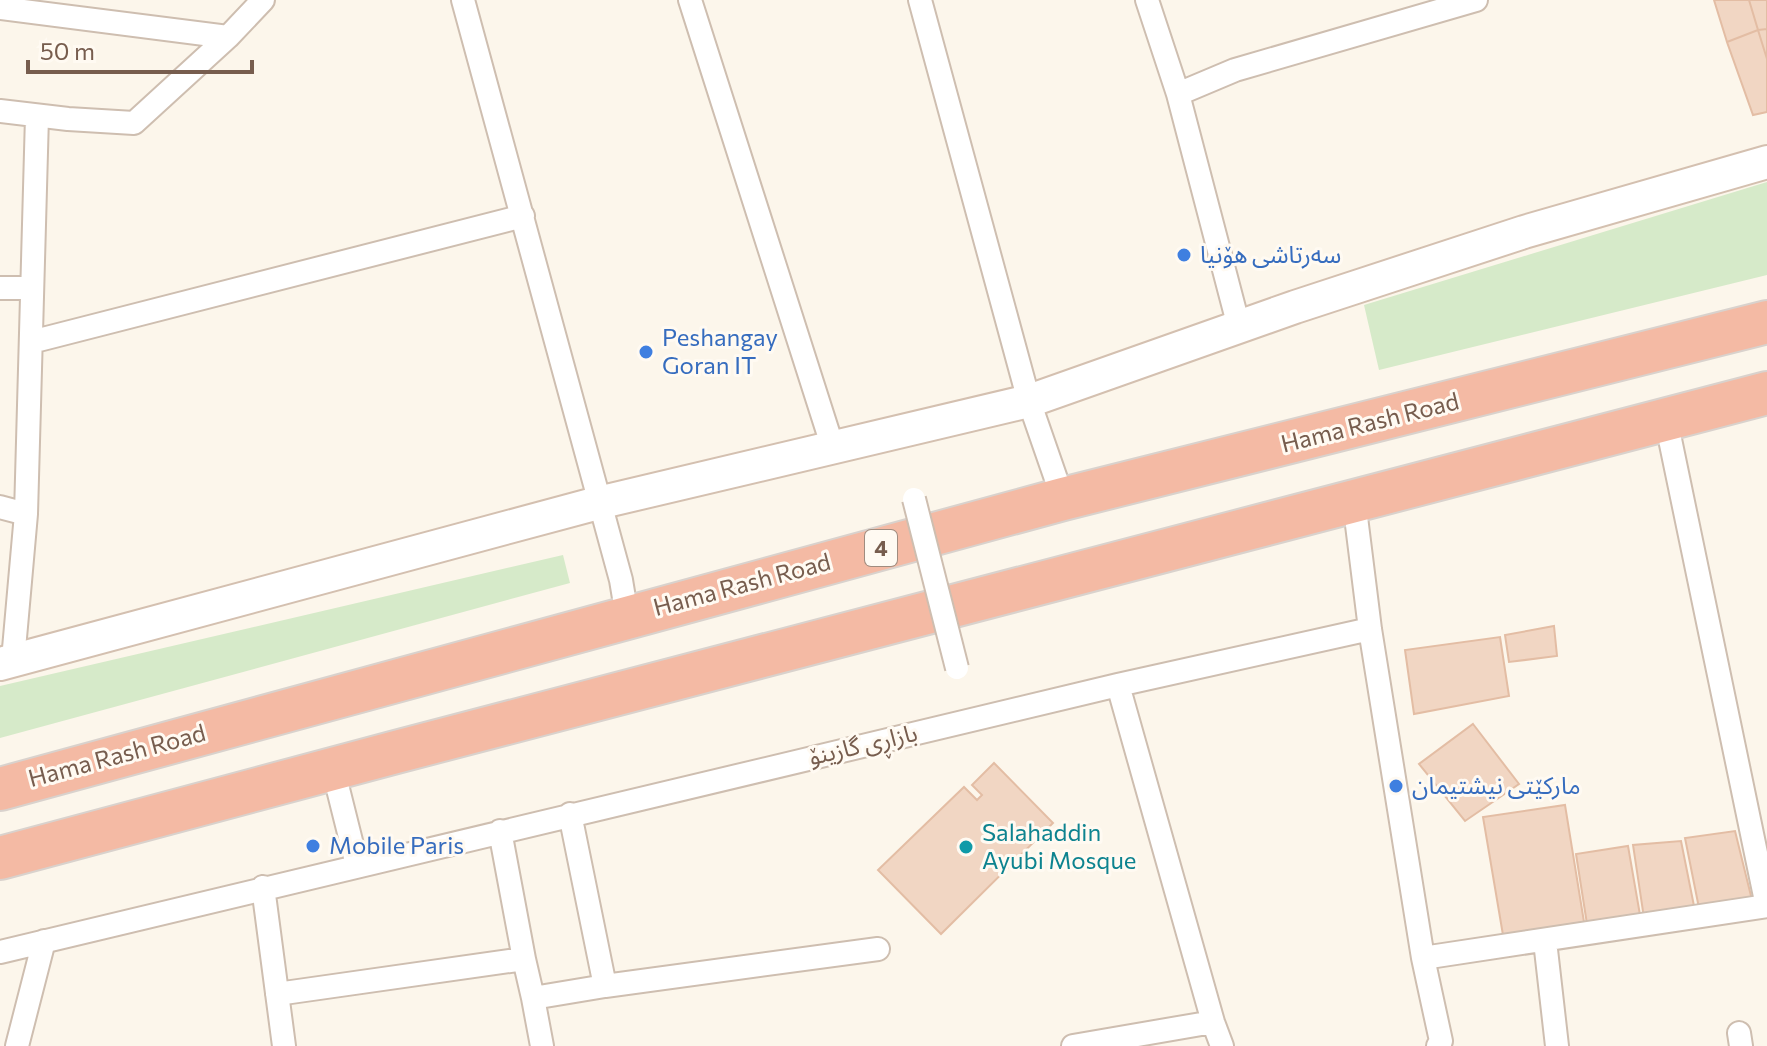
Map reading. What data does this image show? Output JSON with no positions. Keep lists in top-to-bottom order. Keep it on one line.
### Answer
{"streets":{"highway":["Hama Rash Road","4"],"street":["بازاڕی گازینۆ"]},"places":["سەرتاشی هۆنیا","Peshangay Goran IT","مارکێتی نیشتیمان","Mobile Paris","Salahaddin Ayubi Mosque"],"scale_bar":"50 m"}
